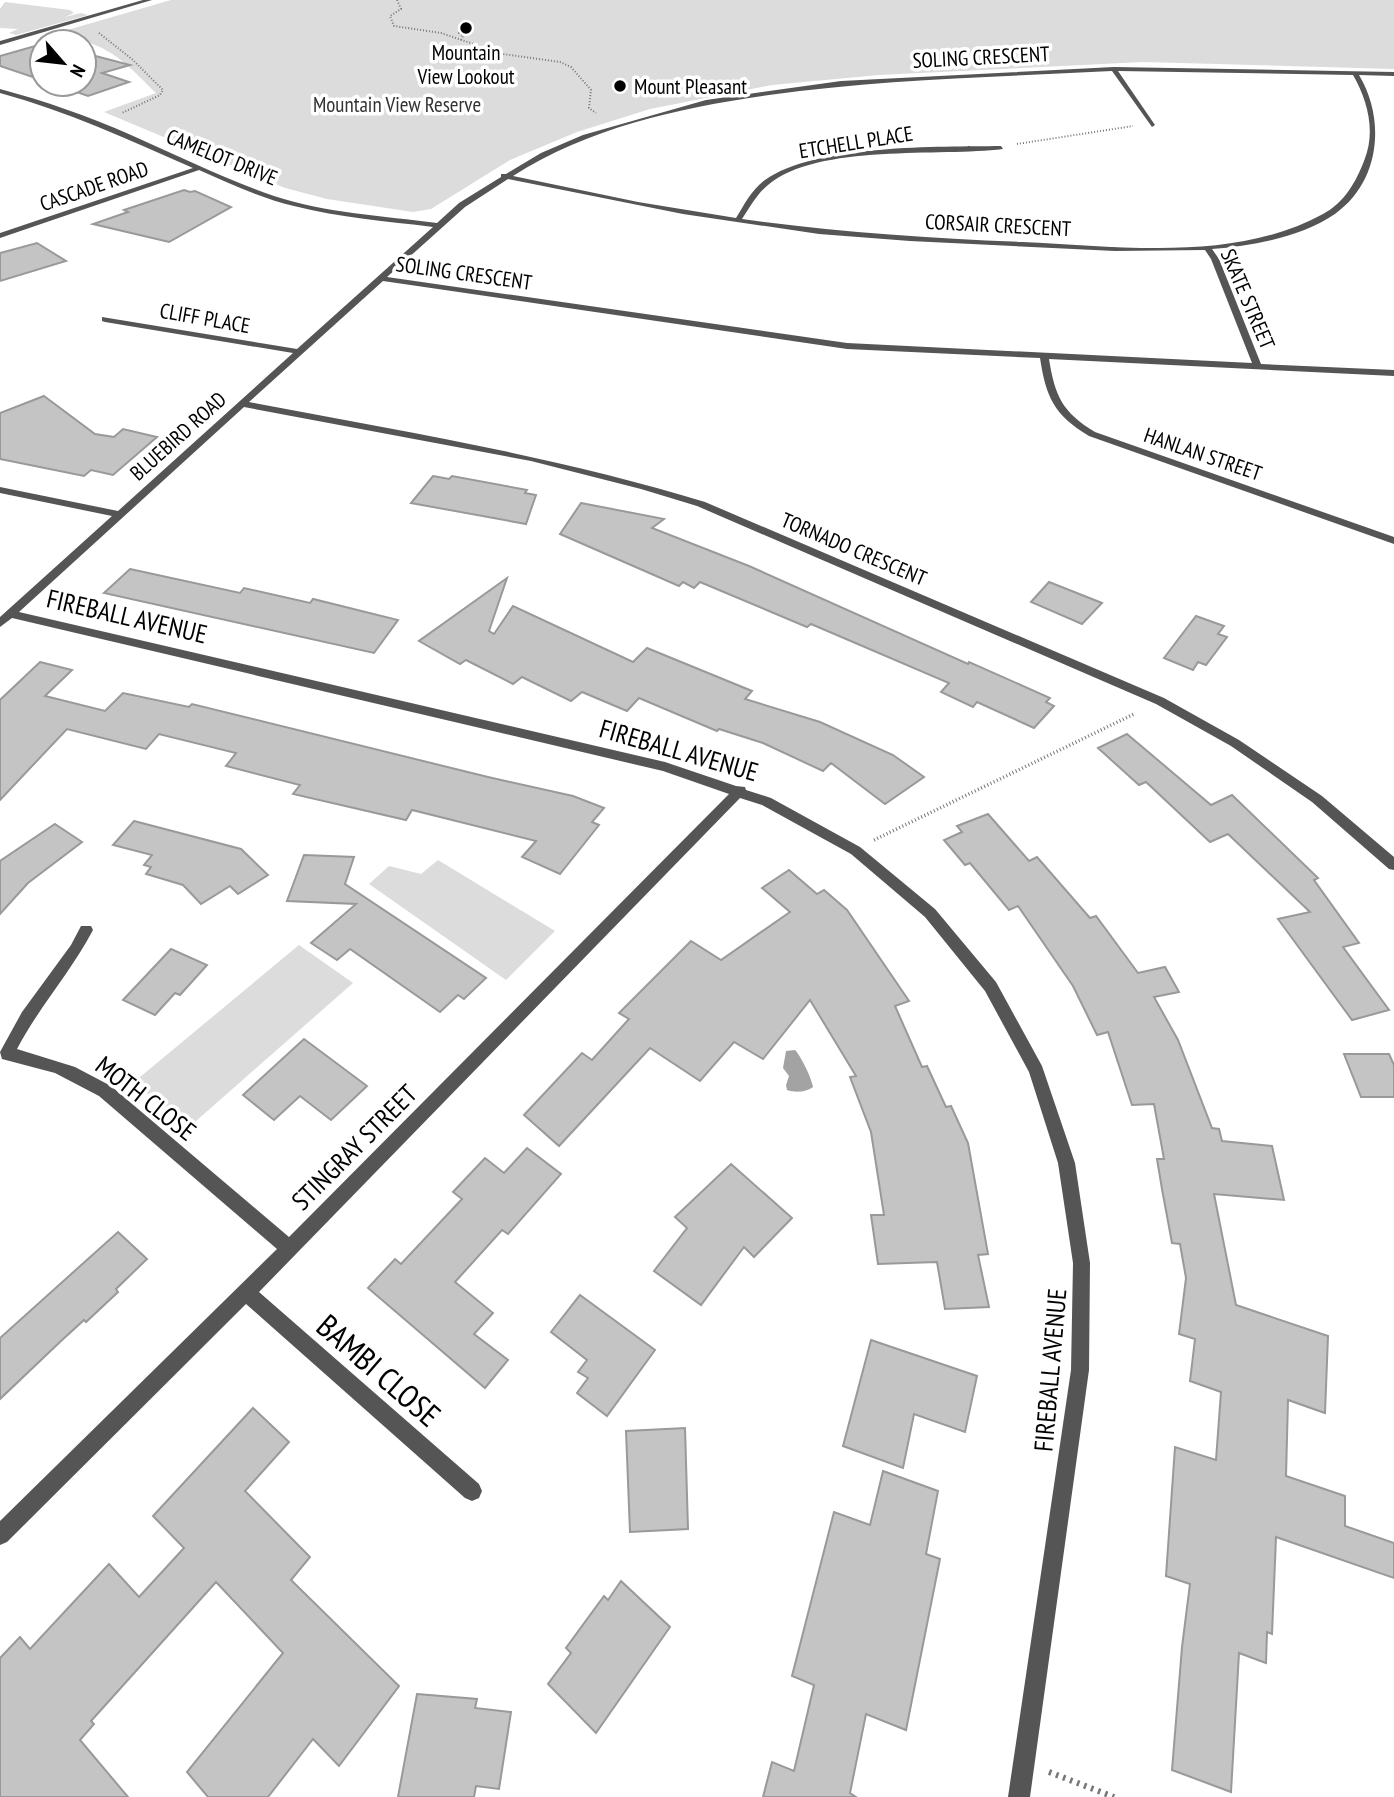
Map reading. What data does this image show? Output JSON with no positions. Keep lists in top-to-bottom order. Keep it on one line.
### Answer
{"streets":{"street":["SOLING CRESCENT","ETCHELL PLACE","CAMELOT DRIVE","CASCADE ROAD","CORSAIR CRESCENT","SKATE STREET","CLIFF PLACE","BLUEBIRD ROAD","HANLAN STREET","TORNADO CRESCENT","FIREBALL AVENUE","MOTH CLOSE","STINGRAY STREET","BAMBI CLOSE"]},"crossings":[["SOLING CRESCENT","CAMELOT DRIVE"],["SOLING CRESCENT","CORSAIR CRESCENT"],["SOLING CRESCENT","SKATE STREET"],["SOLING CRESCENT","BLUEBIRD ROAD"],["SOLING CRESCENT","HANLAN STREET"],["ETCHELL PLACE","CORSAIR CRESCENT"],["CAMELOT DRIVE","CASCADE ROAD"],["CORSAIR CRESCENT","SKATE STREET"],["CLIFF PLACE","BLUEBIRD ROAD"],["BLUEBIRD ROAD","TORNADO CRESCENT"],["BLUEBIRD ROAD","FIREBALL AVENUE"],["FIREBALL AVENUE","STINGRAY STREET"],["MOTH CLOSE","STINGRAY STREET"],["STINGRAY STREET","BAMBI CLOSE"]],"parks":["Mountain View Reserve"],"places":["Mountain View Lookout","Mount Pleasant"],"north":"bottom right"}
